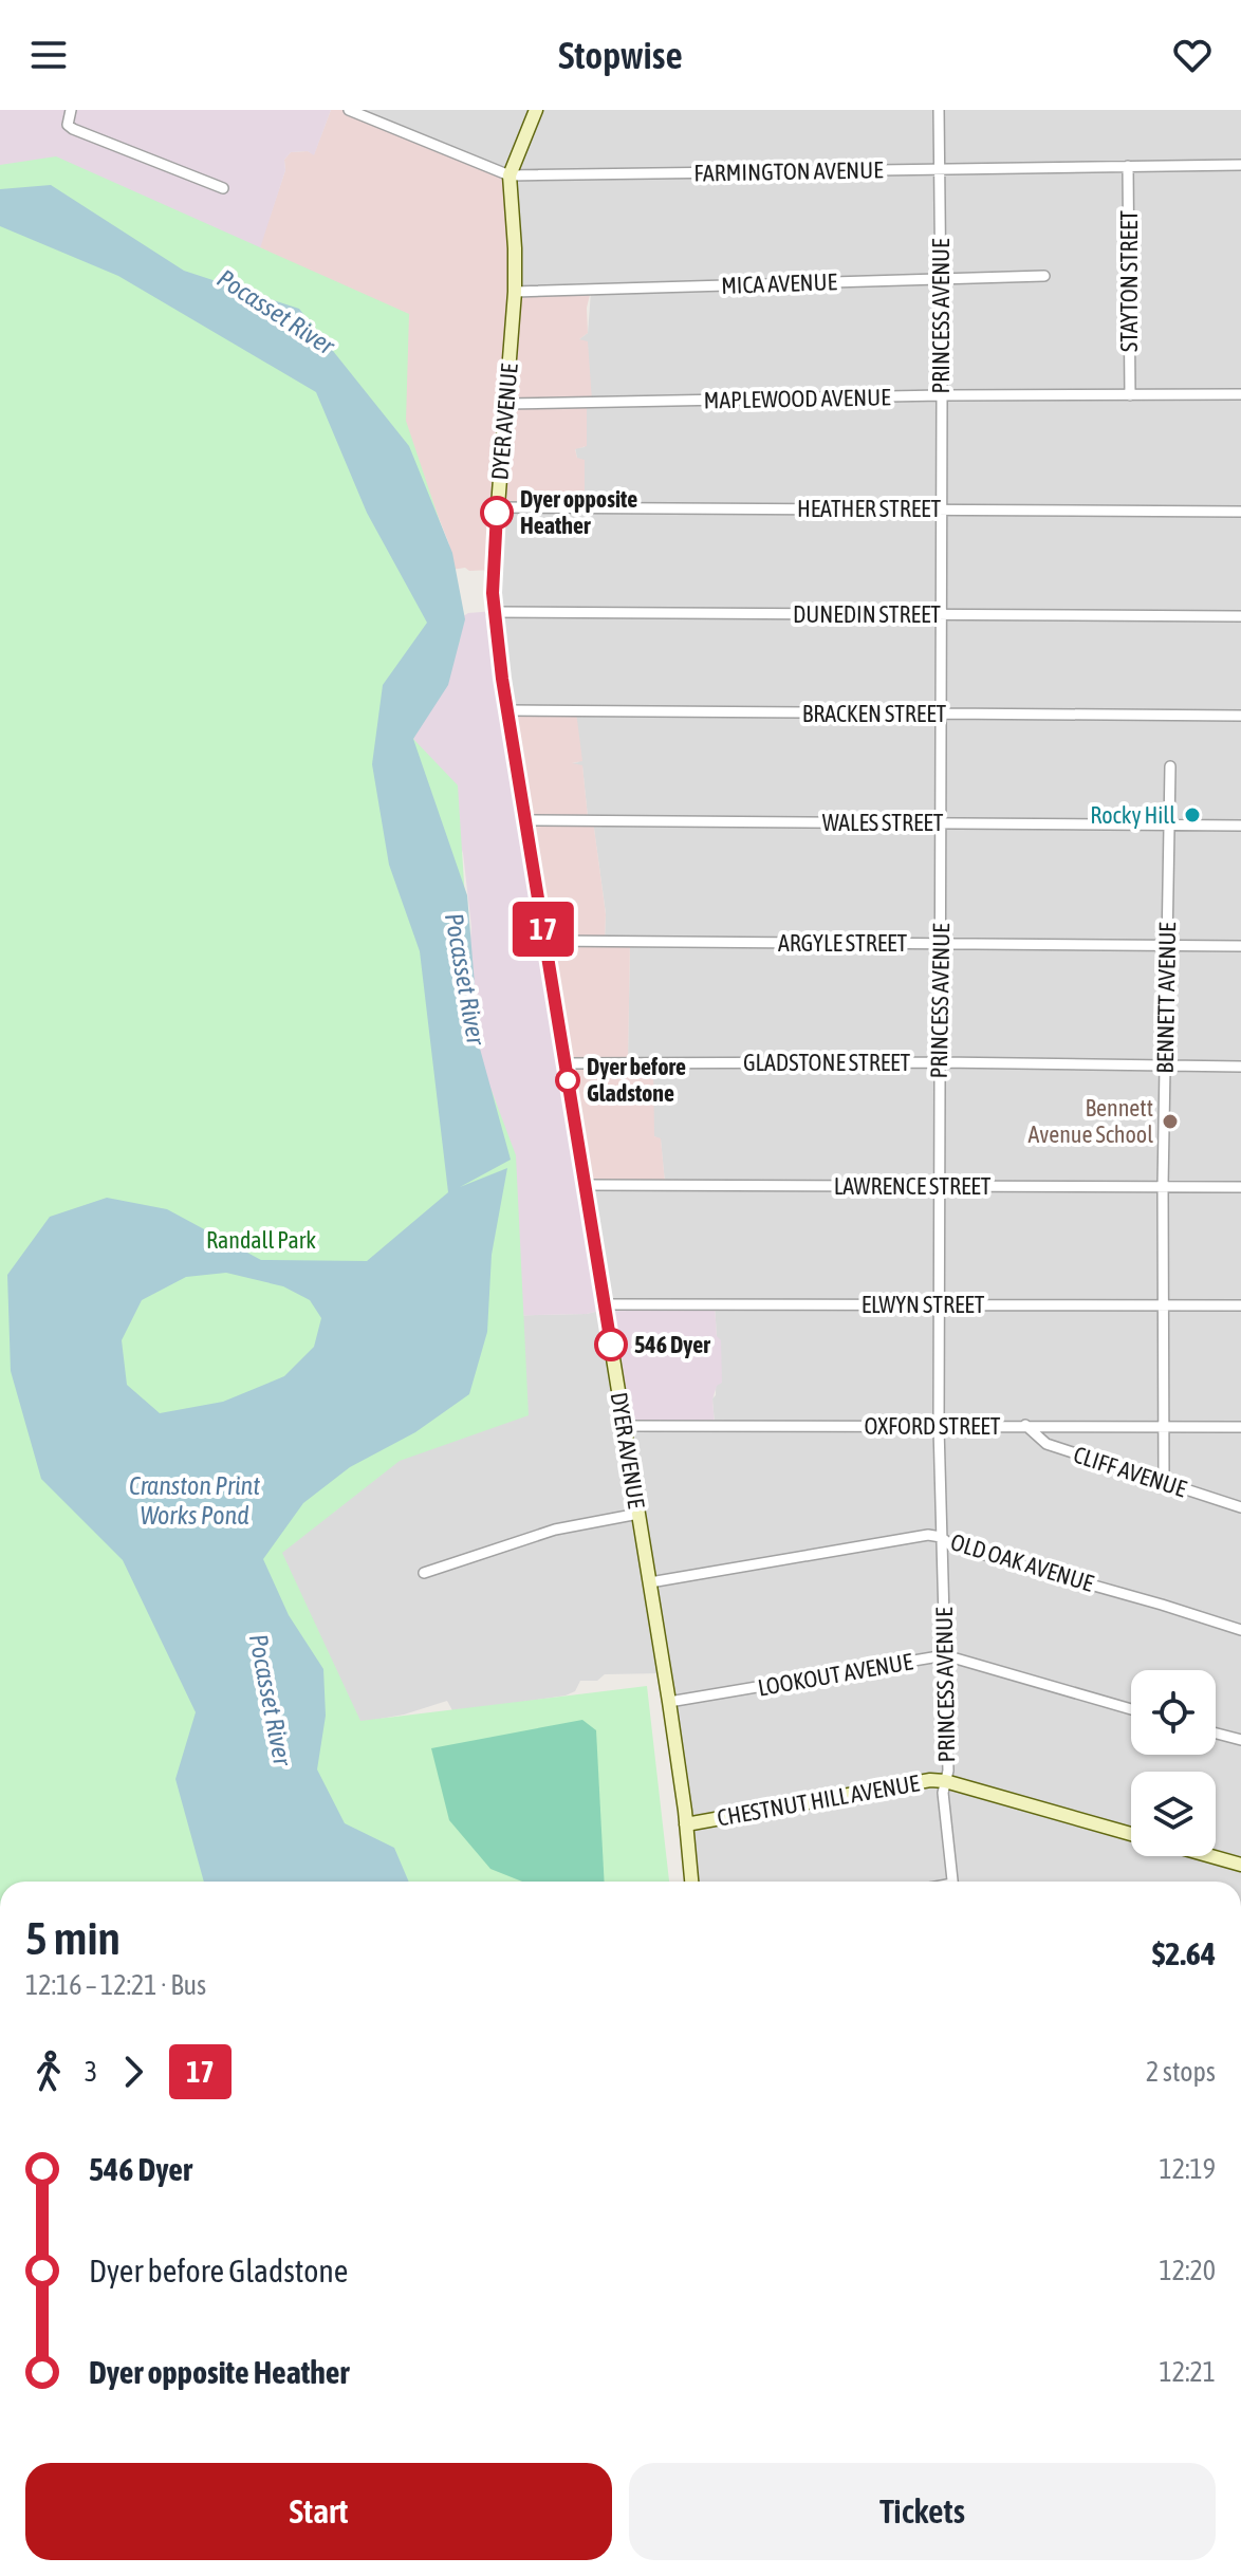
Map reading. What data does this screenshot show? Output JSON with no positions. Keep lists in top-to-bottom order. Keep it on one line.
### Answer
{"streets":{"main road":["DYER AVENUE","CHESTNUT HILL AVENUE"],"street":["FARMINGTON AVENUE","STAYTON STREET","MICA AVENUE","PRINCESS AVENUE","MAPLEWOOD AVENUE","HEATHER STREET","DUNEDIN STREET","BRACKEN STREET","WALES STREET","ARGYLE STREET","BENNETT AVENUE","GLADSTONE STREET","LAWRENCE STREET","ELWYN STREET","OXFORD STREET","CLIFF AVENUE","OLD OAK AVENUE","LOOKOUT AVENUE"]},"crossings":[["FARMINGTON AVENUE","STAYTON STREET"],["FARMINGTON AVENUE","PRINCESS AVENUE"],["FARMINGTON AVENUE","DYER AVENUE"],["STAYTON STREET","MAPLEWOOD AVENUE"],["MICA AVENUE","PRINCESS AVENUE"],["MICA AVENUE","DYER AVENUE"],["PRINCESS AVENUE","MAPLEWOOD AVENUE"],["PRINCESS AVENUE","HEATHER STREET"],["PRINCESS AVENUE","DUNEDIN STREET"],["PRINCESS AVENUE","BRACKEN STREET"],["PRINCESS AVENUE","WALES STREET"],["PRINCESS AVENUE","ARGYLE STREET"],["PRINCESS AVENUE","GLADSTONE STREET"],["PRINCESS AVENUE","LAWRENCE STREET"],["PRINCESS AVENUE","ELWYN STREET"],["PRINCESS AVENUE","OXFORD STREET"],["PRINCESS AVENUE","OLD OAK AVENUE"],["PRINCESS AVENUE","LOOKOUT AVENUE"],["PRINCESS AVENUE","CHESTNUT HILL AVENUE"],["MAPLEWOOD AVENUE","DYER AVENUE"],["DYER AVENUE","HEATHER STREET"],["DYER AVENUE","DUNEDIN STREET"],["DYER AVENUE","BRACKEN STREET"],["DYER AVENUE","WALES STREET"],["DYER AVENUE","ARGYLE STREET"],["DYER AVENUE","GLADSTONE STREET"],["DYER AVENUE","LAWRENCE STREET"],["DYER AVENUE","ELWYN STREET"],["DYER AVENUE","OXFORD STREET"],["DYER AVENUE","OLD OAK AVENUE"],["DYER AVENUE","LOOKOUT AVENUE"],["DYER AVENUE","CHESTNUT HILL AVENUE"],["WALES STREET","BENNETT AVENUE"],["ARGYLE STREET","BENNETT AVENUE"],["BENNETT AVENUE","GLADSTONE STREET"],["BENNETT AVENUE","LAWRENCE STREET"],["BENNETT AVENUE","ELWYN STREET"],["BENNETT AVENUE","OXFORD STREET"],["BENNETT AVENUE","CLIFF AVENUE"],["OXFORD STREET","CLIFF AVENUE"]],"water":["Pocasset River","Cranston Print Works Pond"],"parks":["Randall Park"],"places":["Dyer opposite Heather","Rocky Hill","Dyer before Gladstone","Bennett Avenue School","546 Dyer"],"lines":["bus line 17"],"page":{"header":"Stopwise","on_map":"17","heading":["5 min","12:16 – 12:21 · Bus","$2.64"],"legs":["3","17","2 stops"],"list":[{"name":"546 Dyer","value":"12:19"},{"name":"Dyer before Gladstone","value":"12:20"},{"name":"Dyer opposite Heather","value":"12:21"}],"buttons":["Start","Tickets"]}}
